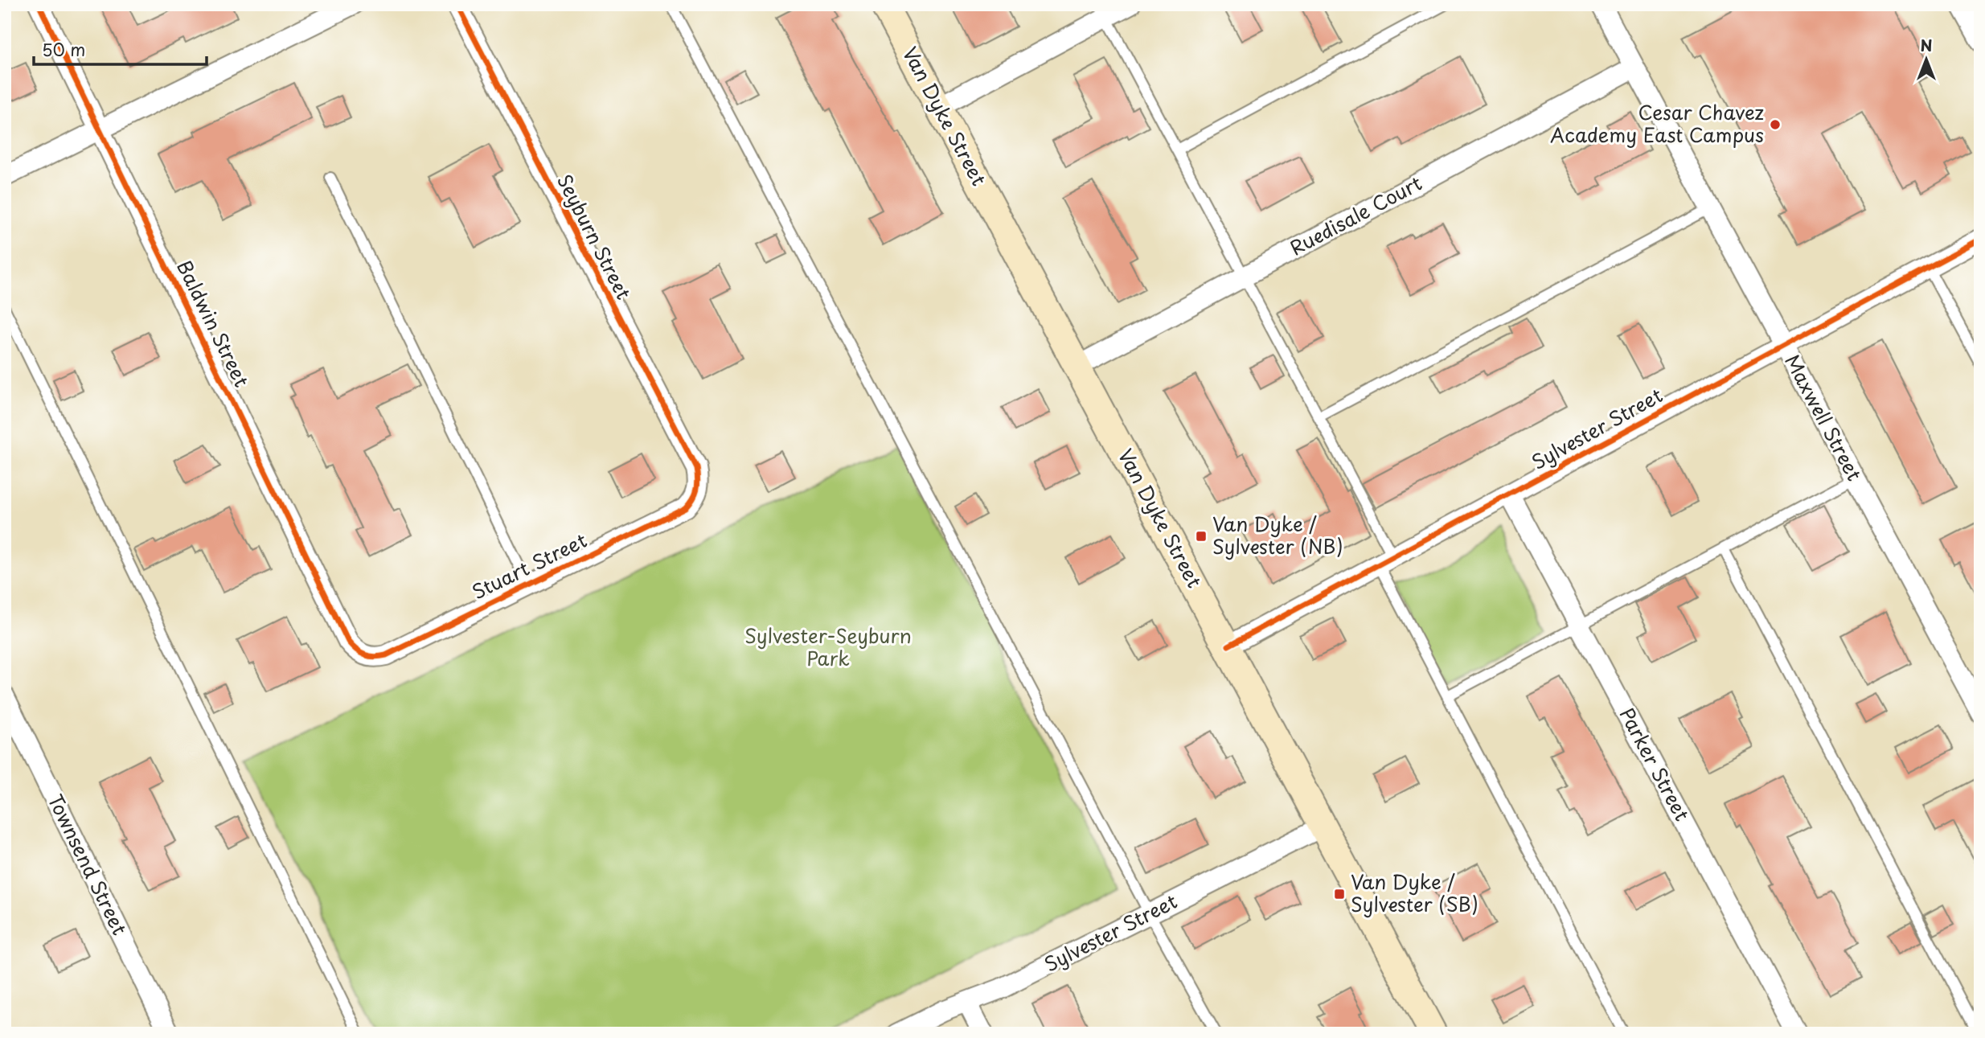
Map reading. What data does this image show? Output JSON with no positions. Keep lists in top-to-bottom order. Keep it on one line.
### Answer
{"streets":{"main road":["Van Dyke Street"],"street":["Ruedisale Court","Seyburn Street","Baldwin Street","Maxwell Street","Sylvester Street","Stuart Street","Parker Street","Townsend Street"]},"crossings":[["Van Dyke Street","Ruedisale Court"],["Van Dyke Street","Sylvester Street"],["Ruedisale Court","Maxwell Street"],["Seyburn Street","Stuart Street"],["Baldwin Street","Stuart Street"],["Maxwell Street","Sylvester Street"],["Sylvester Street","Parker Street"]],"parks":["Sylvester-Seyburn Park"],"places":{"other":["Cesar Chavez Academy East Campus"],"transit":["Van Dyke / Sylvester (NB)","Van Dyke / Sylvester (SB)"]},"scale_bar":"50 m","north":"top"}
